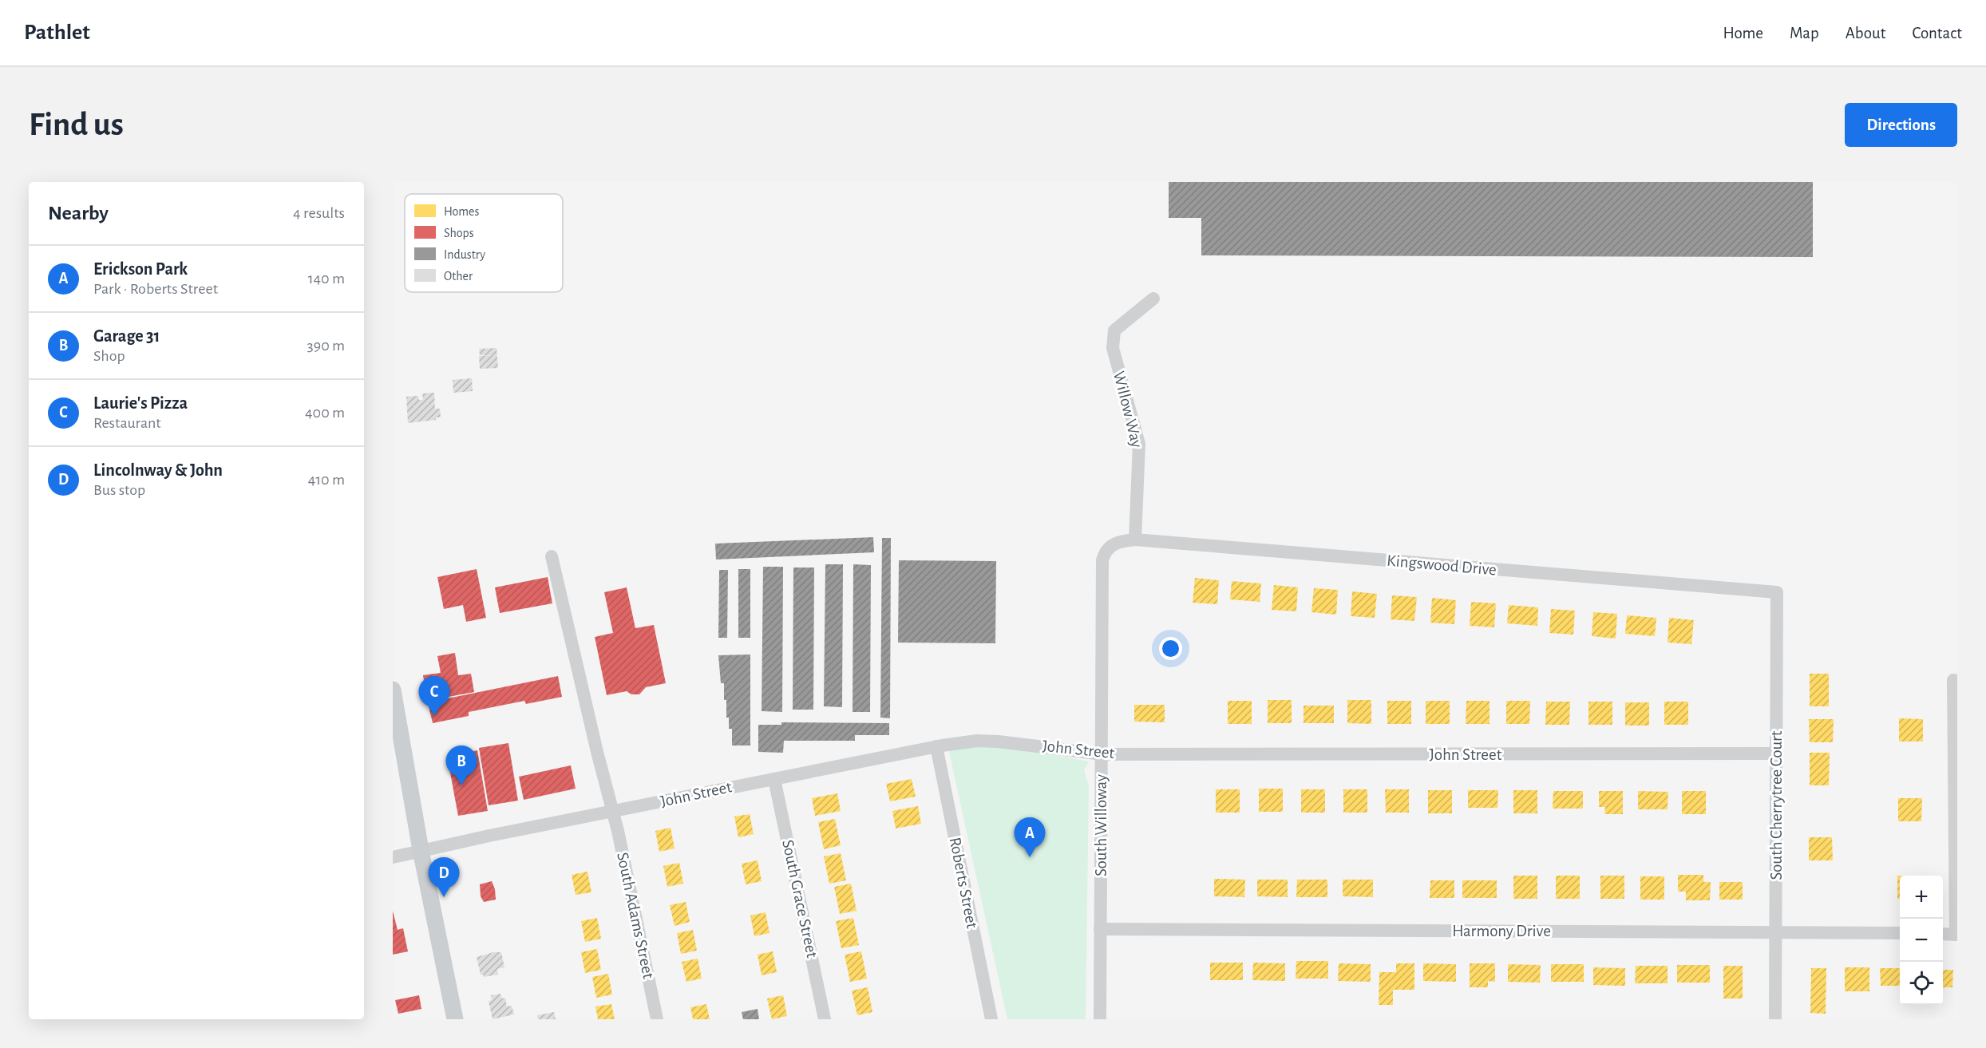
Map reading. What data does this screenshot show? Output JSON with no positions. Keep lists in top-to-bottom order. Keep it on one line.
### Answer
{"streets":{"street":["Willow Way","Kingswood Drive","John Street","South Cherrytree Court","South Willoway","Roberts Street","South Grace Street","South Adams Street","Harmony Drive"]},"crossings":[["Willow Way","Kingswood Drive"],["Kingswood Drive","South Cherrytree Court"],["Kingswood Drive","South Willoway"],["John Street","South Cherrytree Court"],["John Street","South Willoway"],["John Street","Roberts Street"],["John Street","South Grace Street"],["John Street","South Adams Street"],["South Cherrytree Court","Harmony Drive"],["South Willoway","Harmony Drive"]],"legend":["Homes","Shops","Industry","Other"],"page":{"header":"Pathlet","nav":["Home","Map","About","Contact"],"buttons":"Directions","title":"Find us","heading":["Nearby","4 results"],"list":[{"mark":"A","name":"Erickson Park","note":"Park · Roberts Street","value":"140 m"},{"mark":"B","name":"Garage 31","note":"Shop","value":"390 m"},{"mark":"C","name":"Laurie's Pizza","note":"Restaurant","value":"400 m"},{"mark":"D","name":"Lincolnway & John","note":"Bus stop","value":"410 m"}],"pins":["C","B","A","D"],"map_buttons":["+","−"]}}
